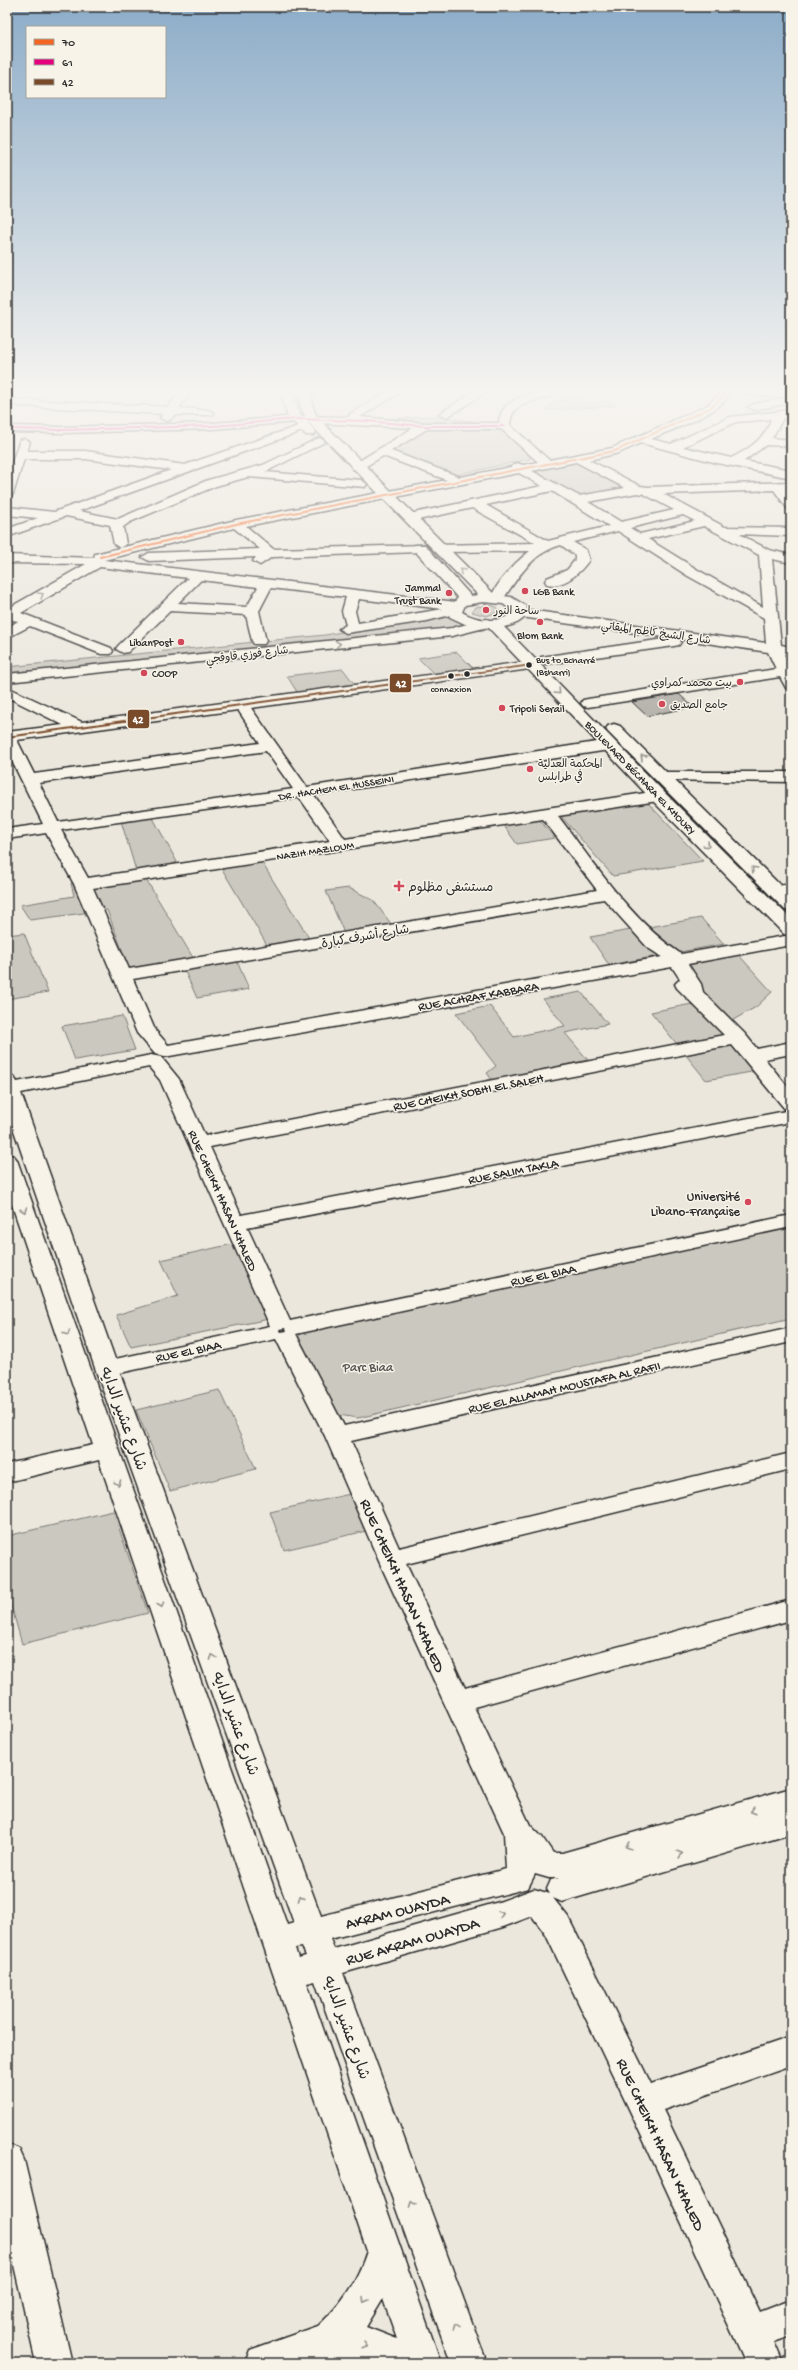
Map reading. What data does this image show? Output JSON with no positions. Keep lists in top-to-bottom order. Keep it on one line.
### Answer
{"streets":{"highway":["BOULEVARD BÉCHARA EL KHOURY"],"street":["شارع الشيخ كاظم الميقاتي","شارع فوزي قاوقجي","DR. HACHEM EL HUSSEINI","NAZIH MAZLOUM","شارع أشرف كبارة","RUE ACHRAF KABBARA","RUE CHEIKH SOBHI EL SALEH","RUE SALIM TAKLA","RUE CHEIKH HASAN KHALED","RUE EL BIAA","RUE EL ALLAMAH MOUSTAFA AL RAFII","شارع عشير الدايه","AKRAM OUAYDA","RUE AKRAM OUAYDA"]},"crossings":[["شارع فوزي قاوقجي","BOULEVARD BÉCHARA EL KHOURY"],["BOULEVARD BÉCHARA EL KHOURY","DR. HACHEM EL HUSSEINI"],["BOULEVARD BÉCHARA EL KHOURY","NAZIH MAZLOUM"],["RUE ACHRAF KABBARA","RUE CHEIKH HASAN KHALED"],["RUE ACHRAF KABBARA","شارع عشير الدايه"],["RUE CHEIKH SOBHI EL SALEH","RUE CHEIKH HASAN KHALED"],["RUE SALIM TAKLA","RUE CHEIKH HASAN KHALED"],["RUE CHEIKH HASAN KHALED","RUE EL BIAA"],["RUE CHEIKH HASAN KHALED","RUE EL ALLAMAH MOUSTAFA AL RAFII"],["RUE CHEIKH HASAN KHALED","AKRAM OUAYDA"],["RUE CHEIKH HASAN KHALED","RUE AKRAM OUAYDA"],["RUE EL BIAA","شارع عشير الدايه"],["شارع عشير الدايه","AKRAM OUAYDA"],["شارع عشير الدايه","RUE AKRAM OUAYDA"],["AKRAM OUAYDA","RUE AKRAM OUAYDA"]],"parks":["Parc Biaa"],"places":{"other":["LGB Bank","Jammal Trust Bank","ساحة النور","Blom Bank","LibanPost","Bus to Bcharré (Bsharri)","COOP","connexion","بيت محمد كمراوي","جامع الصديق","Tripoli Serail","المحكمة العدلية في طرابلس","Université Libano-Française"],"health":["مستشفى مظلوم"]},"lines":["transit line 70","transit line 42"],"legend":["70","61","42"]}
